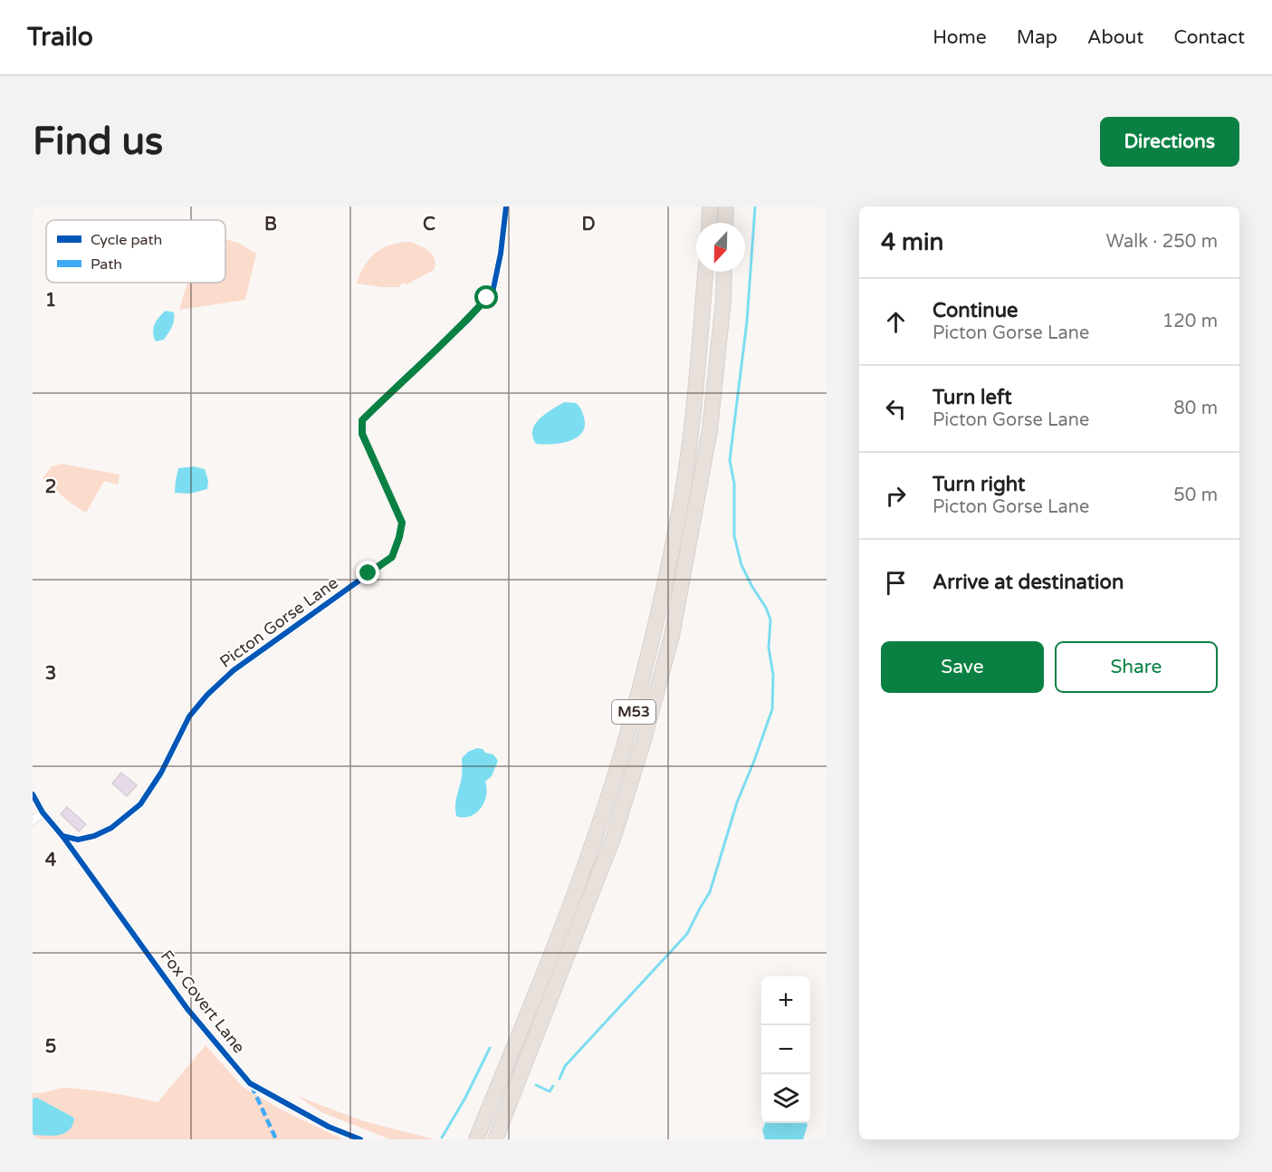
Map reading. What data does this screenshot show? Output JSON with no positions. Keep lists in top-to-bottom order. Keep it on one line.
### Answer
{"streets":{"highway":["M53"],"street":["Picton Gorse Lane","Fox Covert Lane"]},"crossings":[["Picton Gorse Lane","Fox Covert Lane"]],"legend":["Cycle path","Path"],"north":"bottom","page":{"header":"Trailo","nav":["Home","Map","About","Contact"],"buttons":["Directions",["Save","Share"]],"title":"Find us","heading":["4 min","Walk · 250 m"],"list":[["Continue","Picton Gorse Lane","120 m"],["Turn left","Picton Gorse Lane","80 m"],["Turn right","Picton Gorse Lane","50 m"],"Arrive at destination"],"map_buttons":["+","−"]},"grid":{"columns":["B","C","D"],"rows":["1","2","3","4","5"]}}
